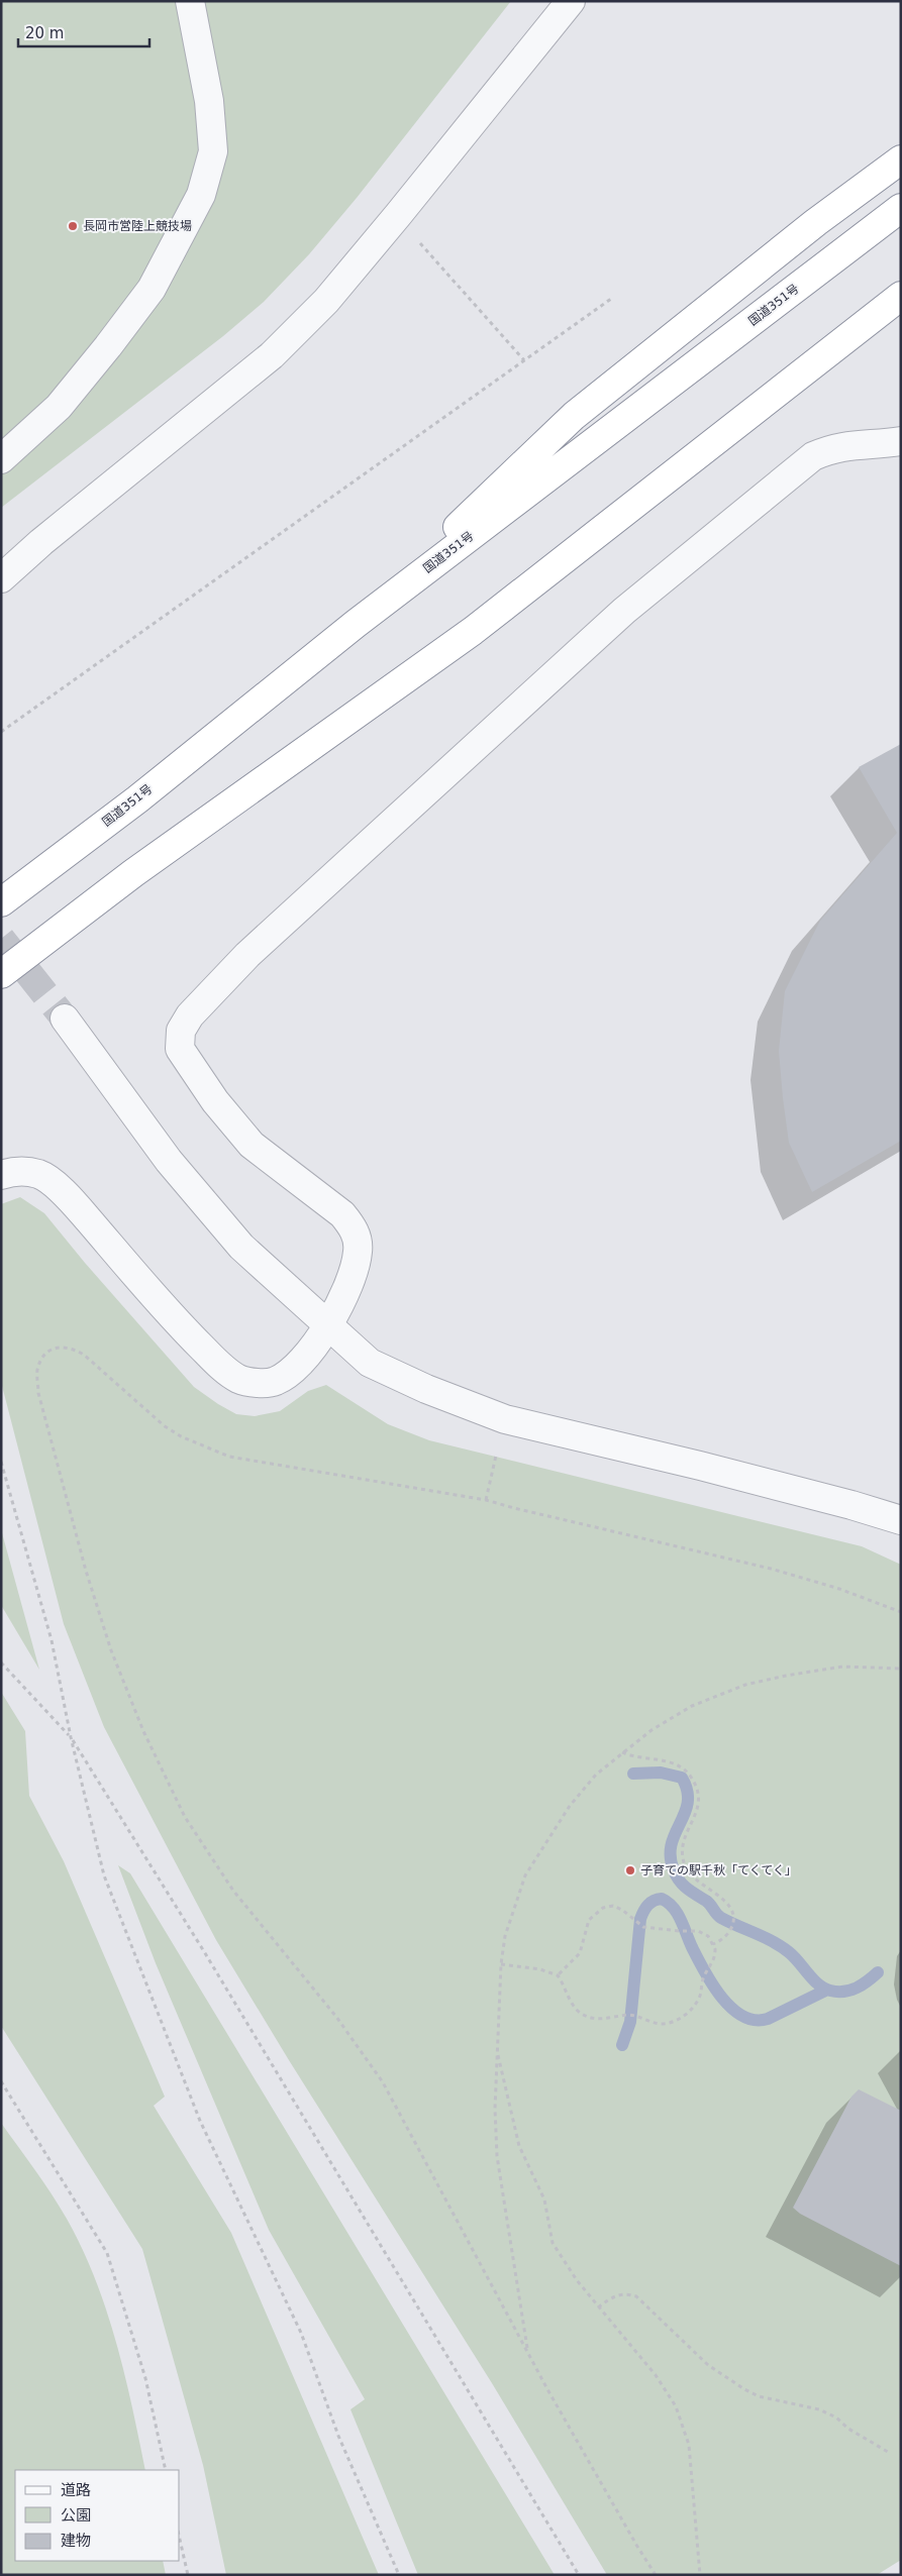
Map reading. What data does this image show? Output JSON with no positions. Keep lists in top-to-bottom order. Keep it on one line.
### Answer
{"streets":{"highway":["国道351号"]},"places":["長岡市営陸上競技場","子育ての駅千秋「てくてく」"],"legend":["道路","公園","建物"],"scale_bar":"20 m"}
